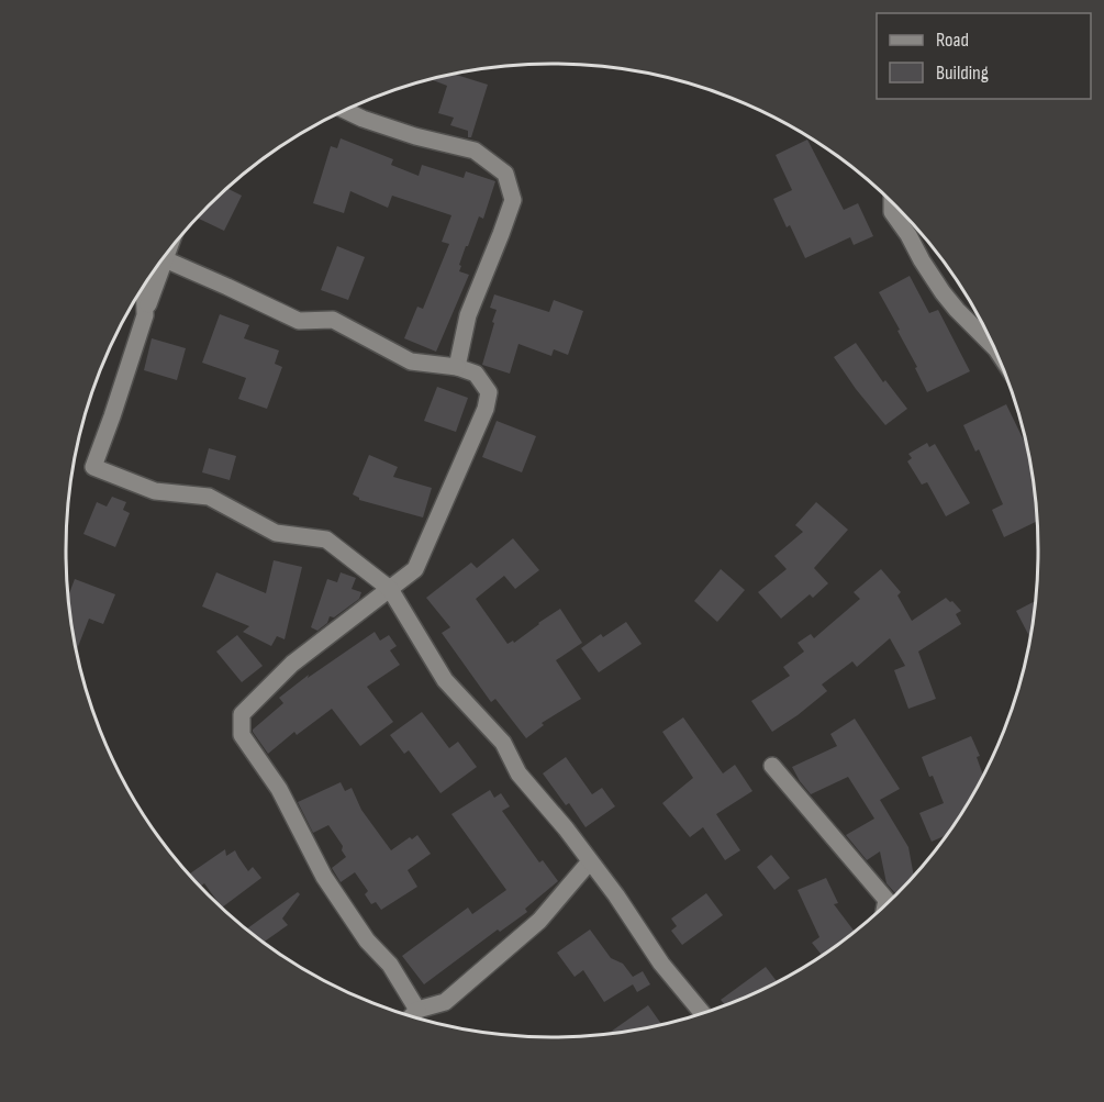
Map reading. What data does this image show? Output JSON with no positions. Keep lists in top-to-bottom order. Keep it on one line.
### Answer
{"legend":["Road","Building"]}
